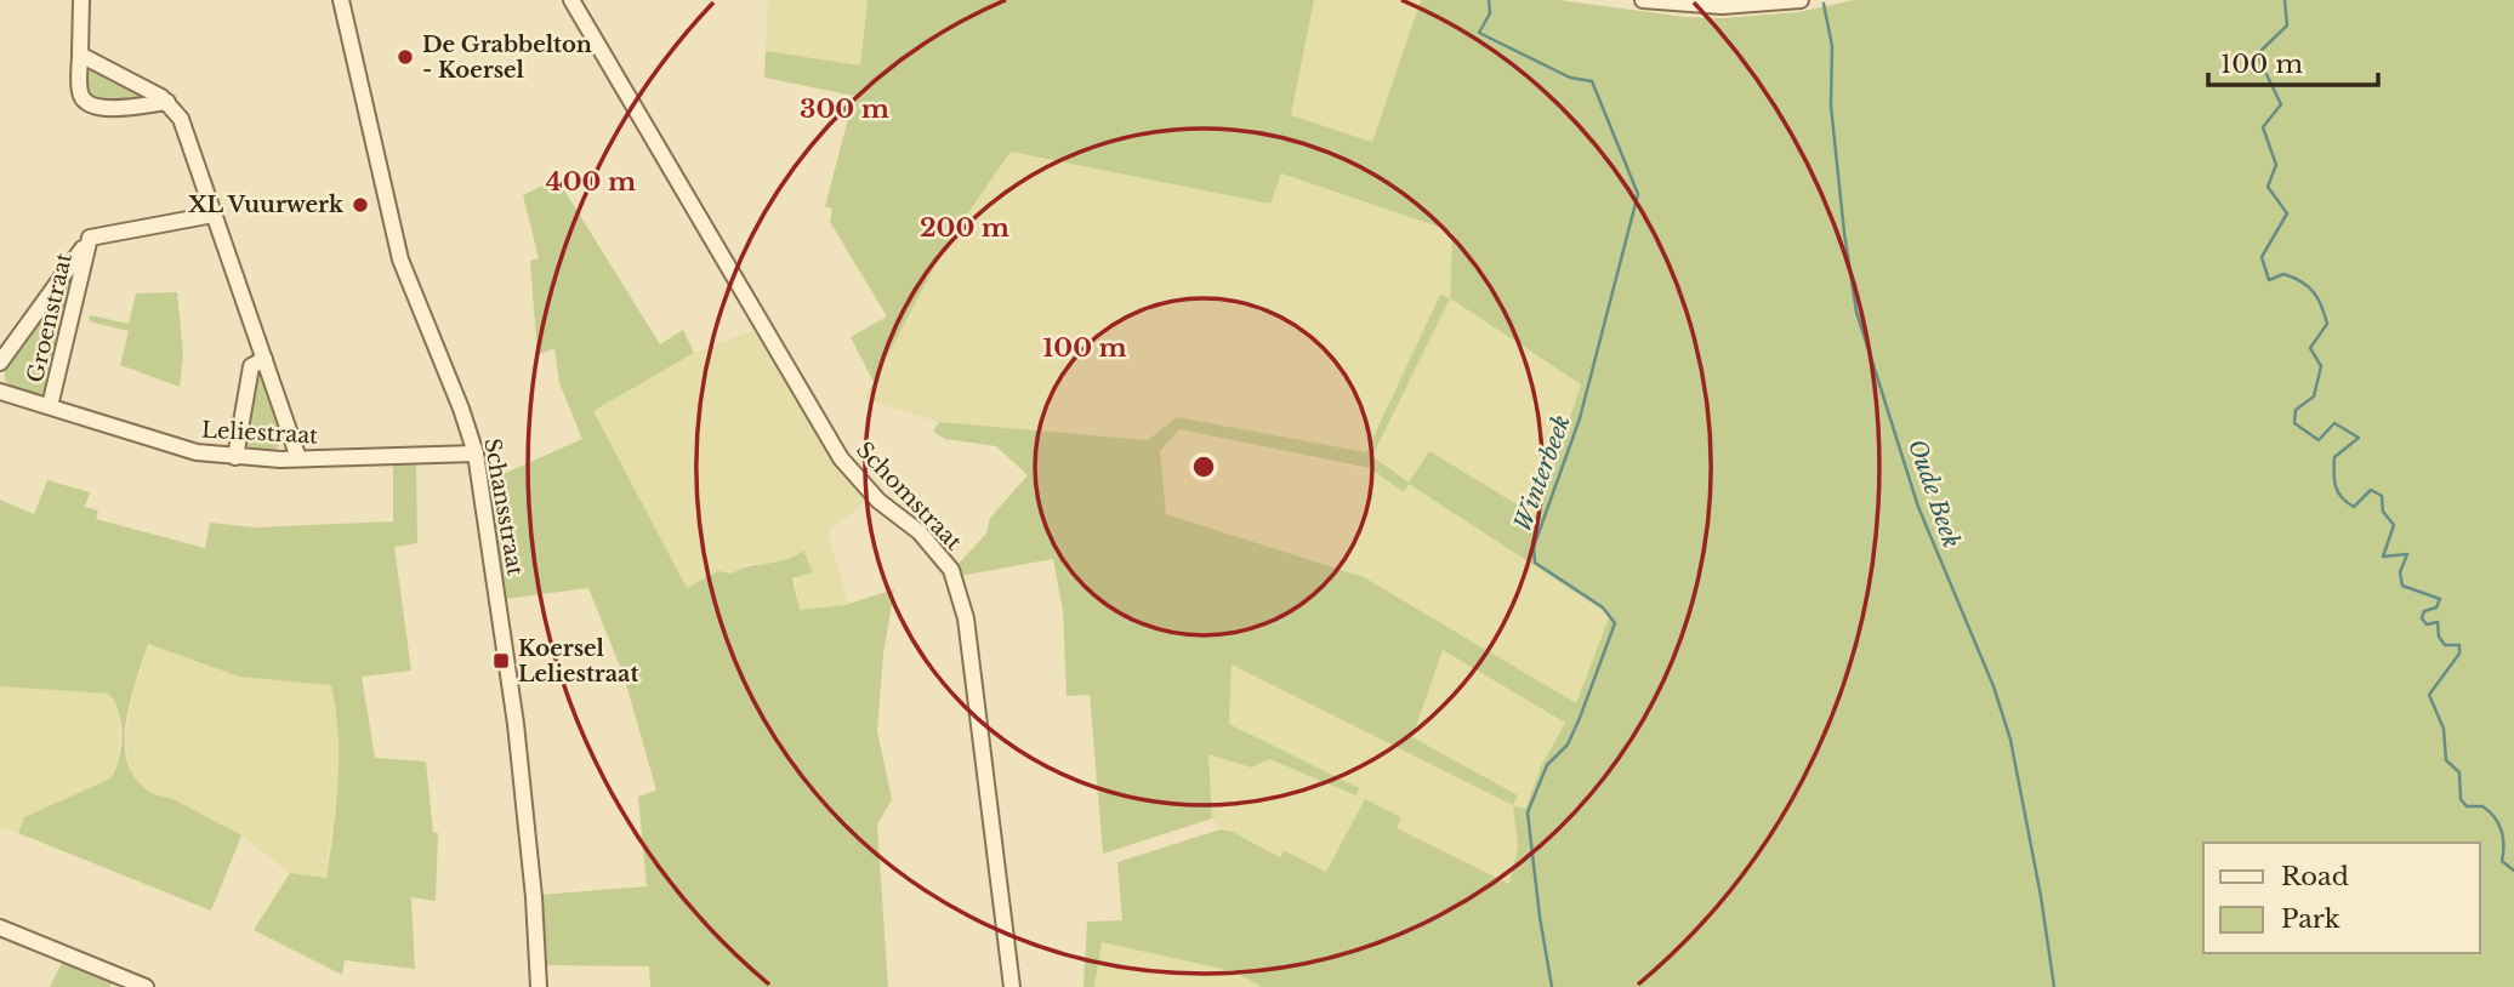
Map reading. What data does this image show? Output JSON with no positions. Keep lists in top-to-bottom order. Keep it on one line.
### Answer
{"streets":{"street":["Groenstraat","Leliestraat","Schomstraat","Schansstraat"]},"crossings":[["Groenstraat","Leliestraat"],["Leliestraat","Schansstraat"]],"water":["Winterbeek","Oude Beek"],"places":{"other":["De Grabbelton - Koersel","XL Vuurwerk"],"transit":["Koersel Leliestraat"]},"legend":["Road","Park"],"scale_bar":"100 m","rings":["300 m","400 m","200 m","100 m"]}
